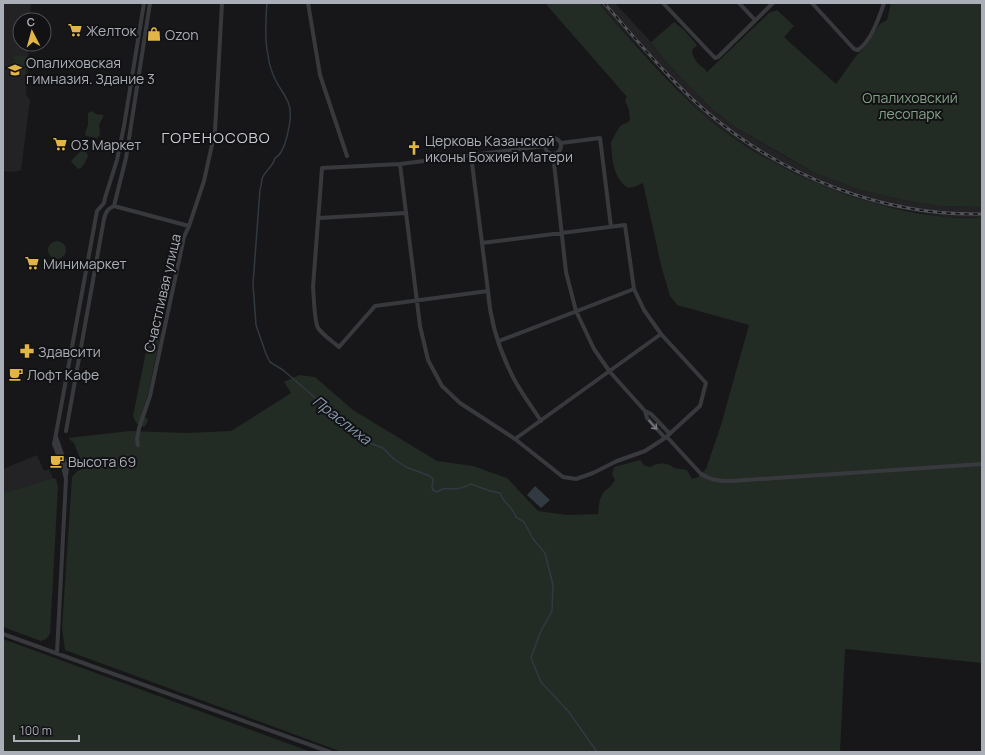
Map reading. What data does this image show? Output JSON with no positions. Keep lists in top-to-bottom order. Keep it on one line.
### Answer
{"streets":{"street":["Счастливая улица"]},"districts":["ГОРЕНОСОВО"],"water":["Праслиха"],"parks":["Опалиховский лесопарк"],"places":{"supermarket":["Желток","О3 Маркет","Минимаркет"],"shop":["Ozon"],"school or university":["Опалиховская гимназия. Здание 3"],"church":["Церковь Казанской иконы Божией Матери"],"pharmacy":["Здавсити"],"cafe":["Лофт Кафе","Высота 69"]},"scale_bar":"100 m","north":"top"}
